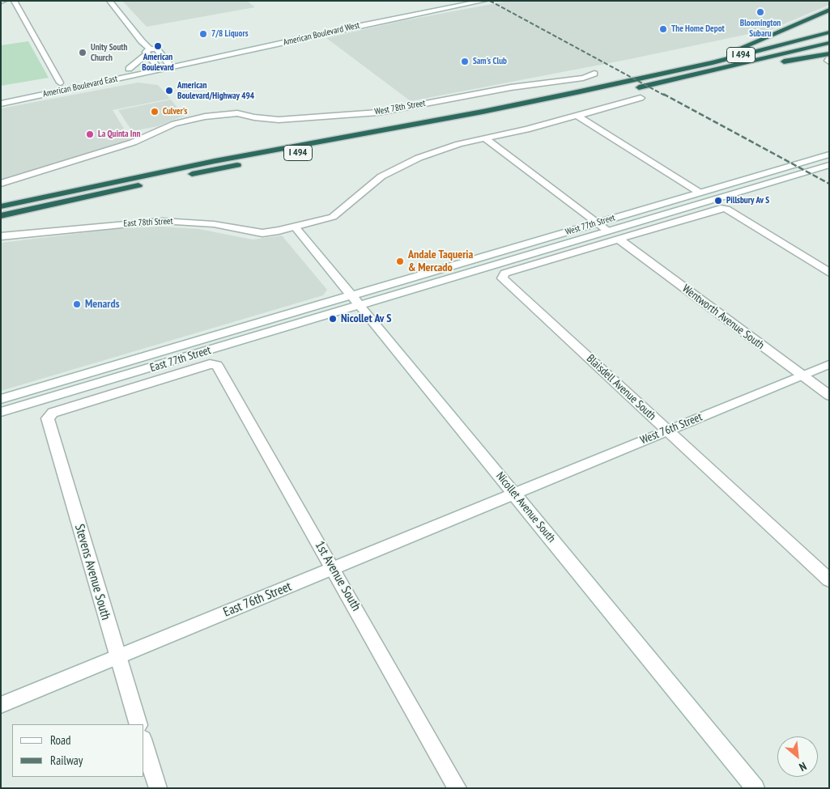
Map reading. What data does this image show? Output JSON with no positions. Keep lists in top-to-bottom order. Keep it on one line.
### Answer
{"streets":{"highway":["I 494"],"street":["American Boulevard West","American Boulevard East","West 78th Street","East 78th Street","West 77th Street","Wentworth Avenue South","East 77th Street","Blaisdell Avenue South","West 76th Street","Nicollet Avenue South","Stevens Avenue South","1st Avenue South","East 76th Street"]},"crossings":[["American Boulevard West","American Boulevard East"],["East 78th Street","Nicollet Avenue South"],["West 77th Street","East 77th Street"],["West 77th Street","Nicollet Avenue South"],["Wentworth Avenue South","Blaisdell Avenue South"],["Wentworth Avenue South","West 76th Street"],["East 77th Street","Nicollet Avenue South"],["Blaisdell Avenue South","West 76th Street"],["West 76th Street","Nicollet Avenue South"],["West 76th Street","East 76th Street"],["Nicollet Avenue South","East 76th Street"],["Stevens Avenue South","1st Avenue South"],["Stevens Avenue South","East 76th Street"],["1st Avenue South","East 76th Street"]],"places":["Bloomington Subaru","The Home Depot","7/8 Liquors","American Boulevard","Unity South Church","Sam's Club","American Boulevard/Highway 494","Culver's","La Quinta Inn","Pillsbury Av S","Andale Taqueria & Mercado","Menards","Nicollet Av S"],"legend":["Road","Railway"],"north":"bottom right"}
